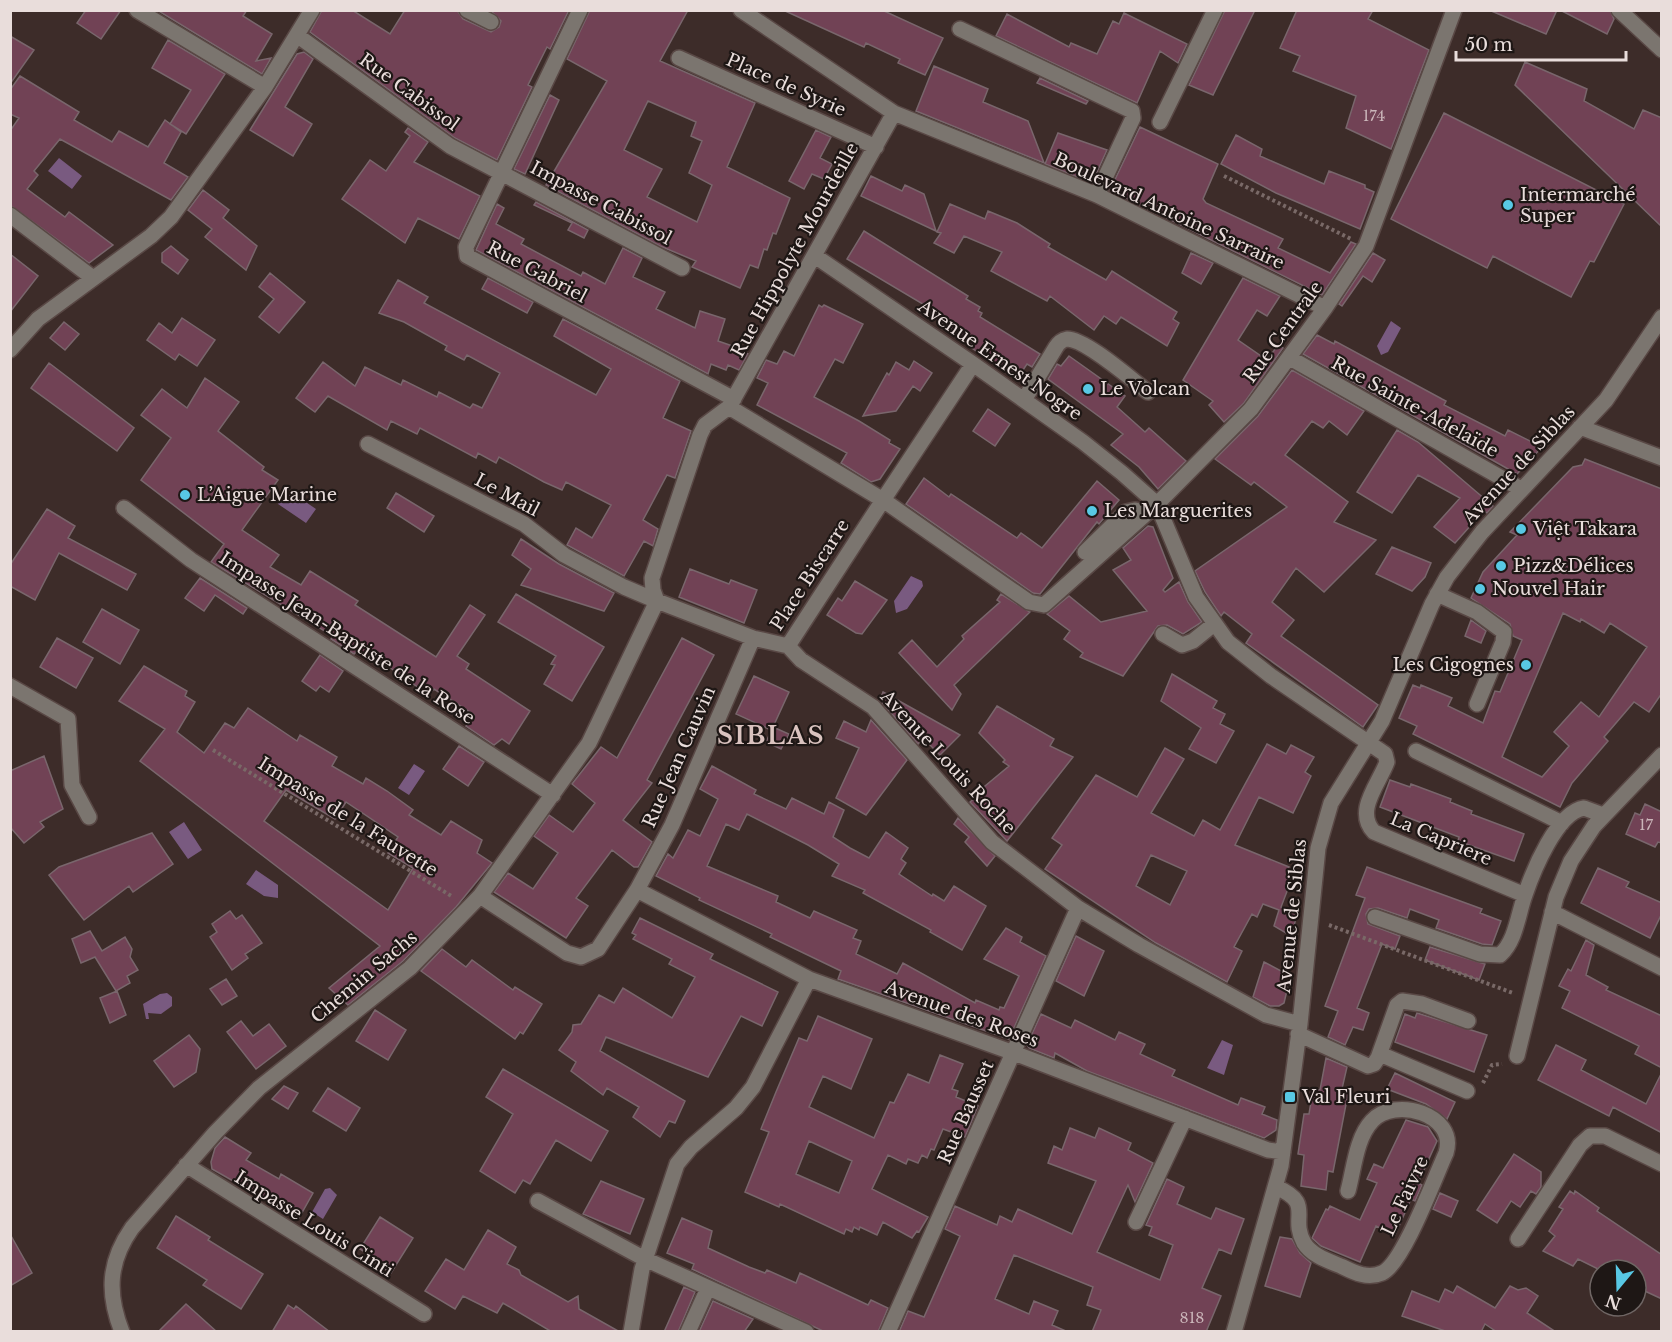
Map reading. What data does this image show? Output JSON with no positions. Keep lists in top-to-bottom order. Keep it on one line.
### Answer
{"streets":{"street":["Place de Syrie","Rue Cabissol","Impasse Cabissol","Boulevard Antoine Sarraire","Rue Hippolyte Mourdeille","Rue Gabriel","Rue Centrale","Avenue Ernest Nogre","Rue Sainte-Adelaïde","Avenue de Siblas","Le Mail","Place Biscarre","Impasse Jean-Baptiste de la Rose","Rue Jean Cauvin","Avenue Louis Roche","La Capriere","Chemin Sachs","Avenue des Roses","Rue Bausset","Le Faivre","Impasse Louis Cinti"],"path":["Impasse de la Fauvette"]},"crossings":[["Place de Syrie","Boulevard Antoine Sarraire"],["Place de Syrie","Rue Hippolyte Mourdeille"],["Rue Cabissol","Impasse Cabissol"],["Rue Cabissol","Rue Gabriel"],["Impasse Cabissol","Rue Gabriel"],["Boulevard Antoine Sarraire","Rue Hippolyte Mourdeille"],["Boulevard Antoine Sarraire","Rue Centrale"],["Rue Hippolyte Mourdeille","Rue Gabriel"],["Rue Hippolyte Mourdeille","Avenue Ernest Nogre"],["Rue Centrale","Avenue Ernest Nogre"],["Rue Centrale","Rue Sainte-Adelaïde"],["Rue Centrale","Place Biscarre"],["Avenue Ernest Nogre","Place Biscarre"],["Rue Sainte-Adelaïde","Avenue de Siblas"],["Avenue de Siblas","Avenue Louis Roche"],["Avenue de Siblas","La Capriere"],["Avenue de Siblas","Avenue des Roses"],["Avenue de Siblas","Le Faivre"],["Le Mail","Place Biscarre"],["Le Mail","Chemin Sachs"],["Place Biscarre","Rue Jean Cauvin"],["Place Biscarre","Avenue Louis Roche"],["Place Biscarre","Chemin Sachs"],["Impasse Jean-Baptiste de la Rose","Chemin Sachs"],["Rue Jean Cauvin","Chemin Sachs"],["Rue Jean Cauvin","Avenue des Roses"],["Avenue Louis Roche","Rue Bausset"],["Impasse de la Fauvette","Chemin Sachs"],["Chemin Sachs","Impasse Louis Cinti"],["Avenue des Roses","Rue Bausset"]],"districts":["SIBLAS"],"places":{"other":["Intermarché Super","Le Volcan","L’Aigue Marine","Les Marguerites","Việt Takara","Pizz&Délices","Nouvel Hair","Les Cigognes"],"transit":["Val Fleuri"]},"house_numbers":["174","17","818"],"scale_bar":"50 m","north":"bottom"}
